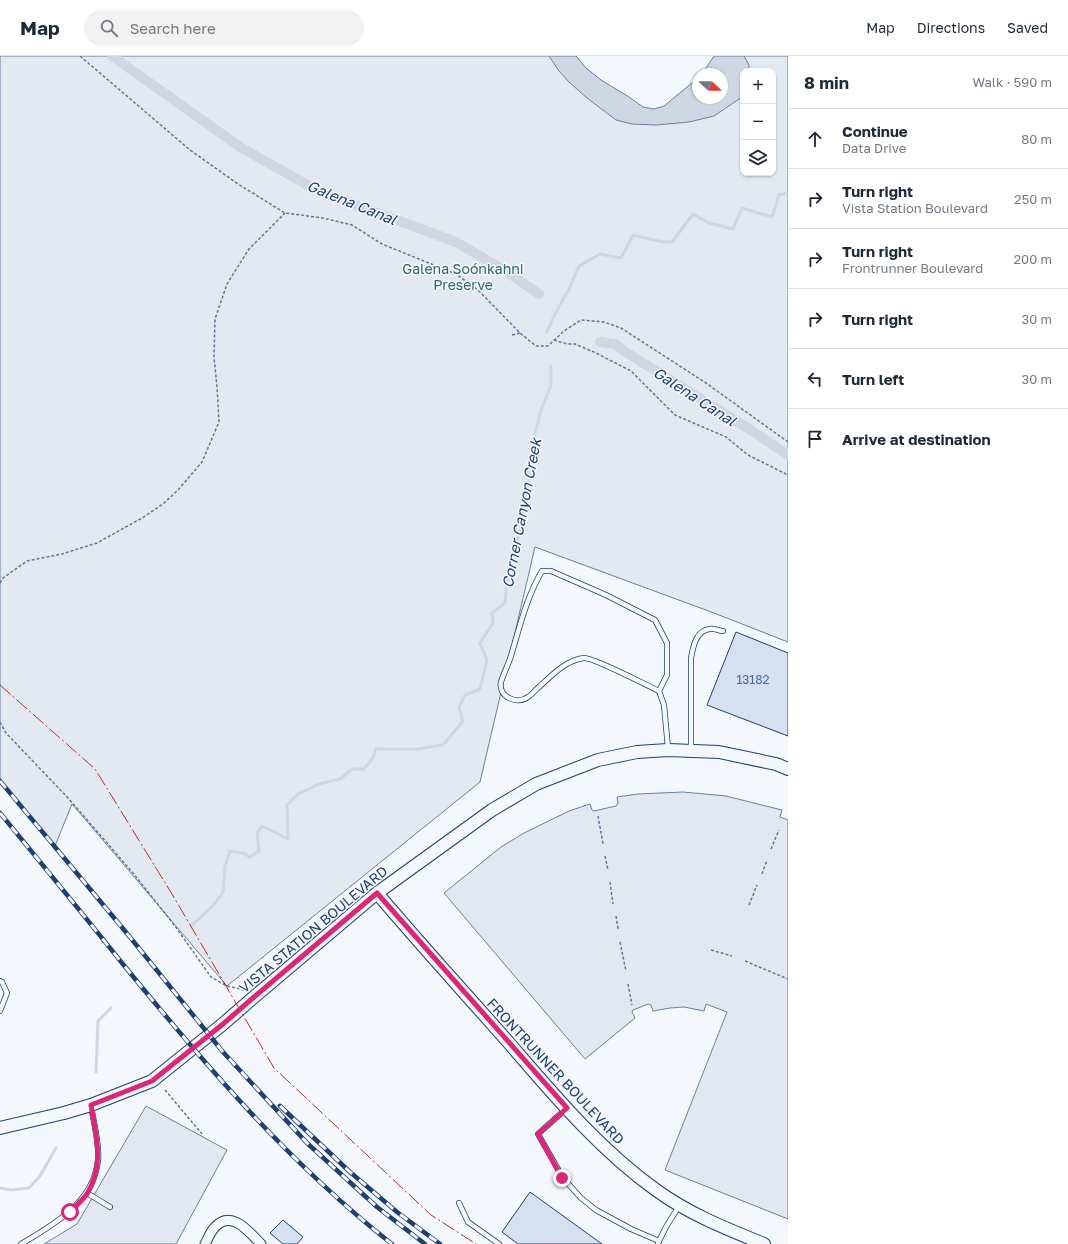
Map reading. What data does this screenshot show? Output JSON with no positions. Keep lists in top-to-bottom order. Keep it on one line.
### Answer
{"streets":{"street":["VISTA STATION BOULEVARD","FRONTRUNNER BOULEVARD"]},"crossings":[["VISTA STATION BOULEVARD","FRONTRUNNER BOULEVARD"]],"water":["Galena Canal","Corner Canyon Creek"],"parks":["Galena Soónkahni Preserve"],"house_numbers":["13182"],"north":"right","page":{"header":"Map","search":"Search here","nav":["Map","Directions","Saved"],"heading":["8 min","Walk · 590 m"],"map_buttons":["+","−"],"list":[["Continue","Data Drive","80 m"],["Turn right","Vista Station Boulevard","250 m"],["Turn right","Frontrunner Boulevard","200 m"],["Turn right","30 m"],["Turn left","30 m"],"Arrive at destination"]}}
